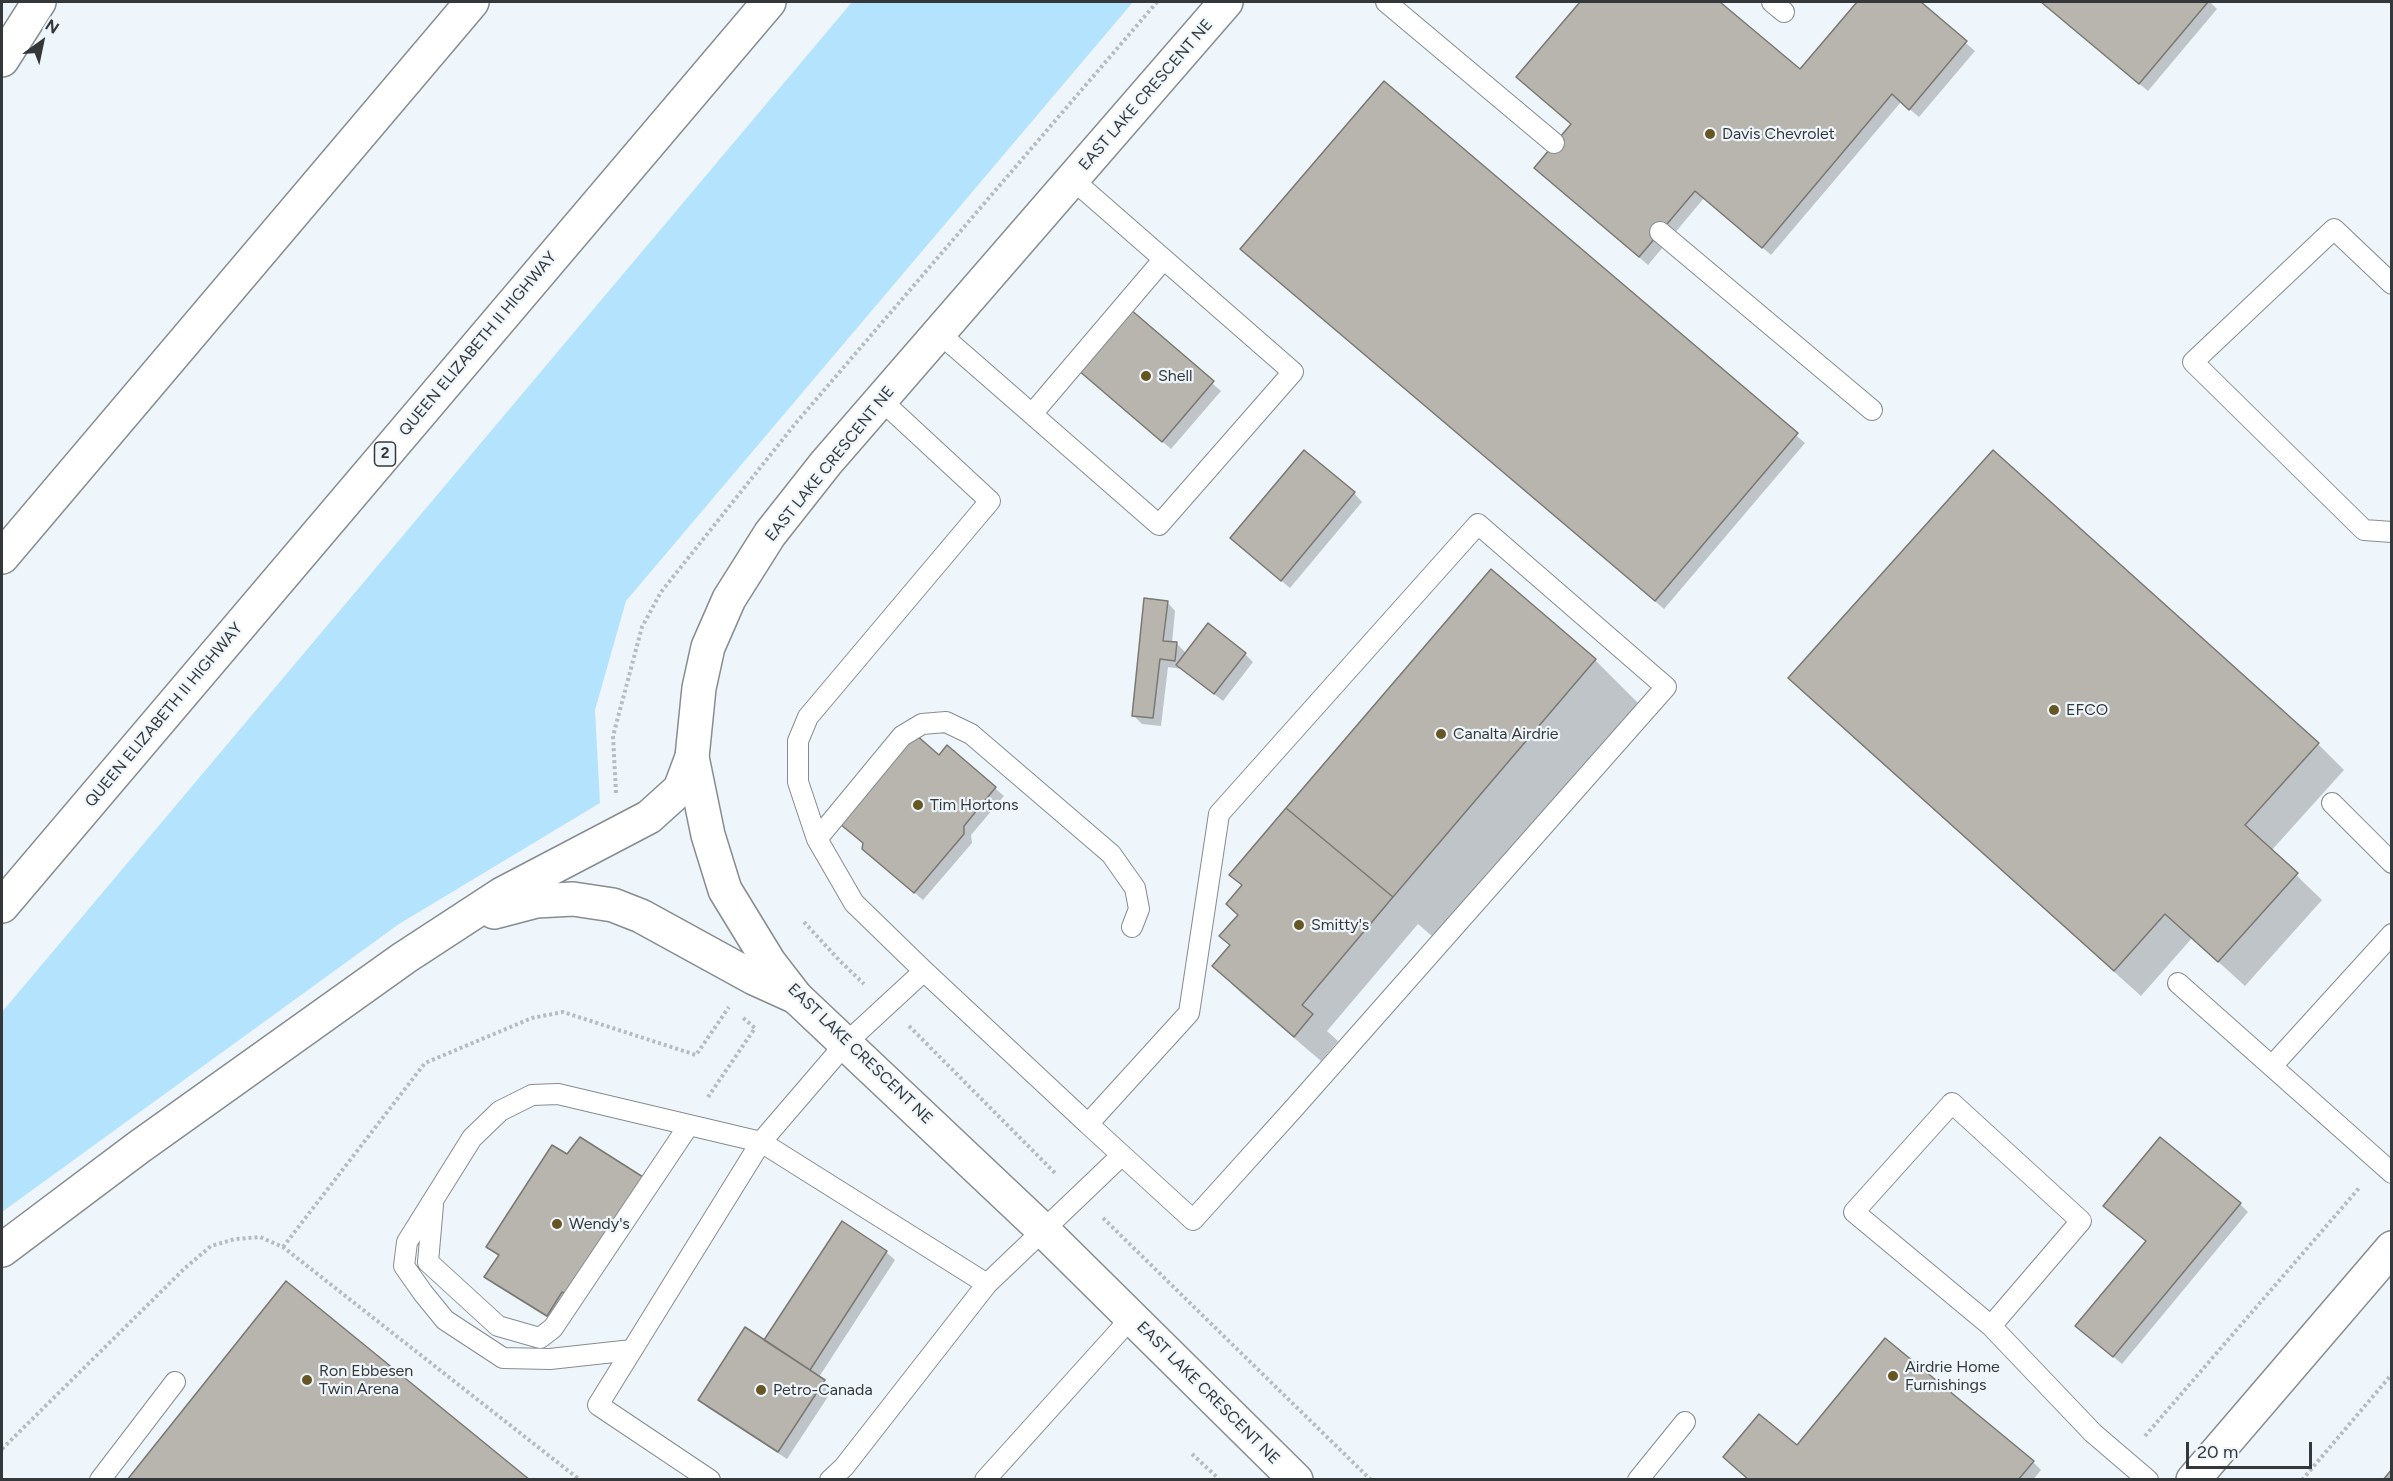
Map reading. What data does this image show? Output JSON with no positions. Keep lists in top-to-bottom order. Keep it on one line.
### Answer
{"streets":{"main road":["EAST LAKE CRESCENT NE","QUEEN ELIZABETH II HIGHWAY","2"]},"places":["Davis Chevrolet","Shell","EFCO","Canalta Airdrie","Tim Hortons","Smitty's","Wendy's","Airdrie Home Furnishings","Ron Ebbesen Twin Arena","Petro-Canada"],"scale_bar":"20 m","north":"top right"}
